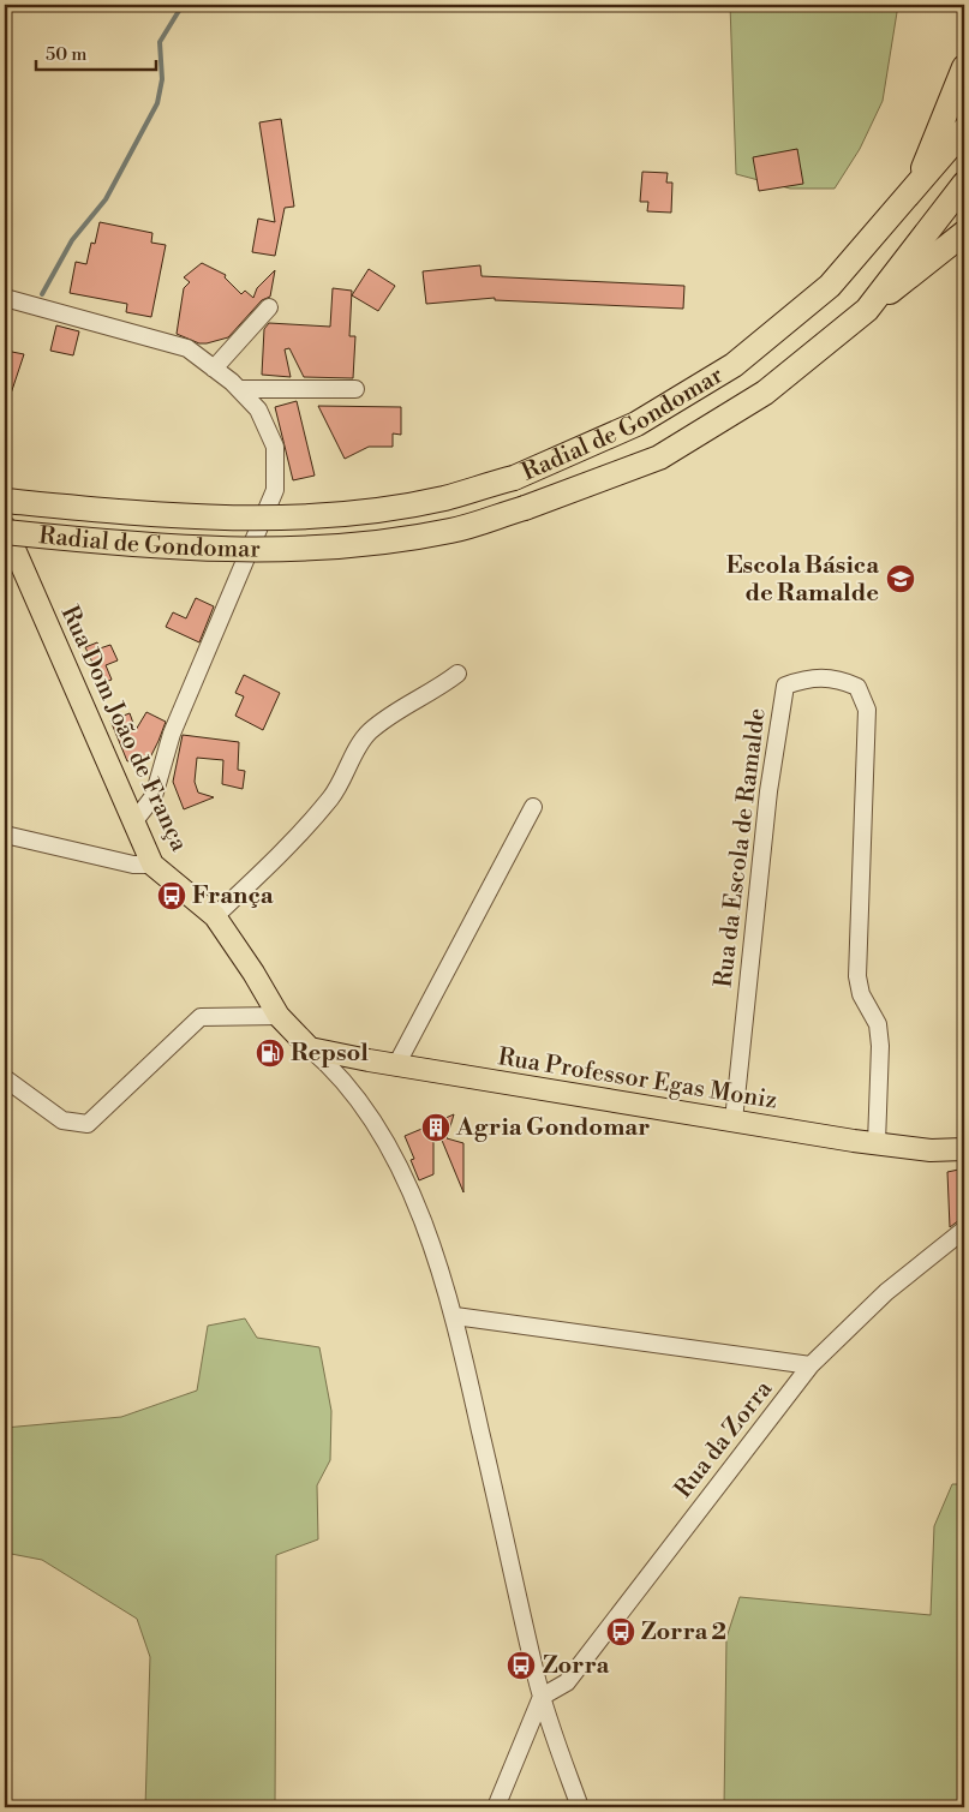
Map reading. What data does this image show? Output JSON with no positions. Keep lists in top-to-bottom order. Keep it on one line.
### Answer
{"streets":{"highway":["Radial de Gondomar"],"main road":["Rua Dom João de França","Rua Professor Egas Moniz"],"street":["Rua da Escola de Ramalde","Rua da Zorra"]},"crossings":[["Rua Dom João de França","Rua Professor Egas Moniz"],["Rua da Escola de Ramalde","Rua Professor Egas Moniz"]],"places":{"school or university":["Escola Básica de Ramalde"],"bus stop":["França","Zorra 2","Zorra"],"fuel station":["Repsol"],"building":["Agria Gondomar"]},"scale_bar":"50 m"}
